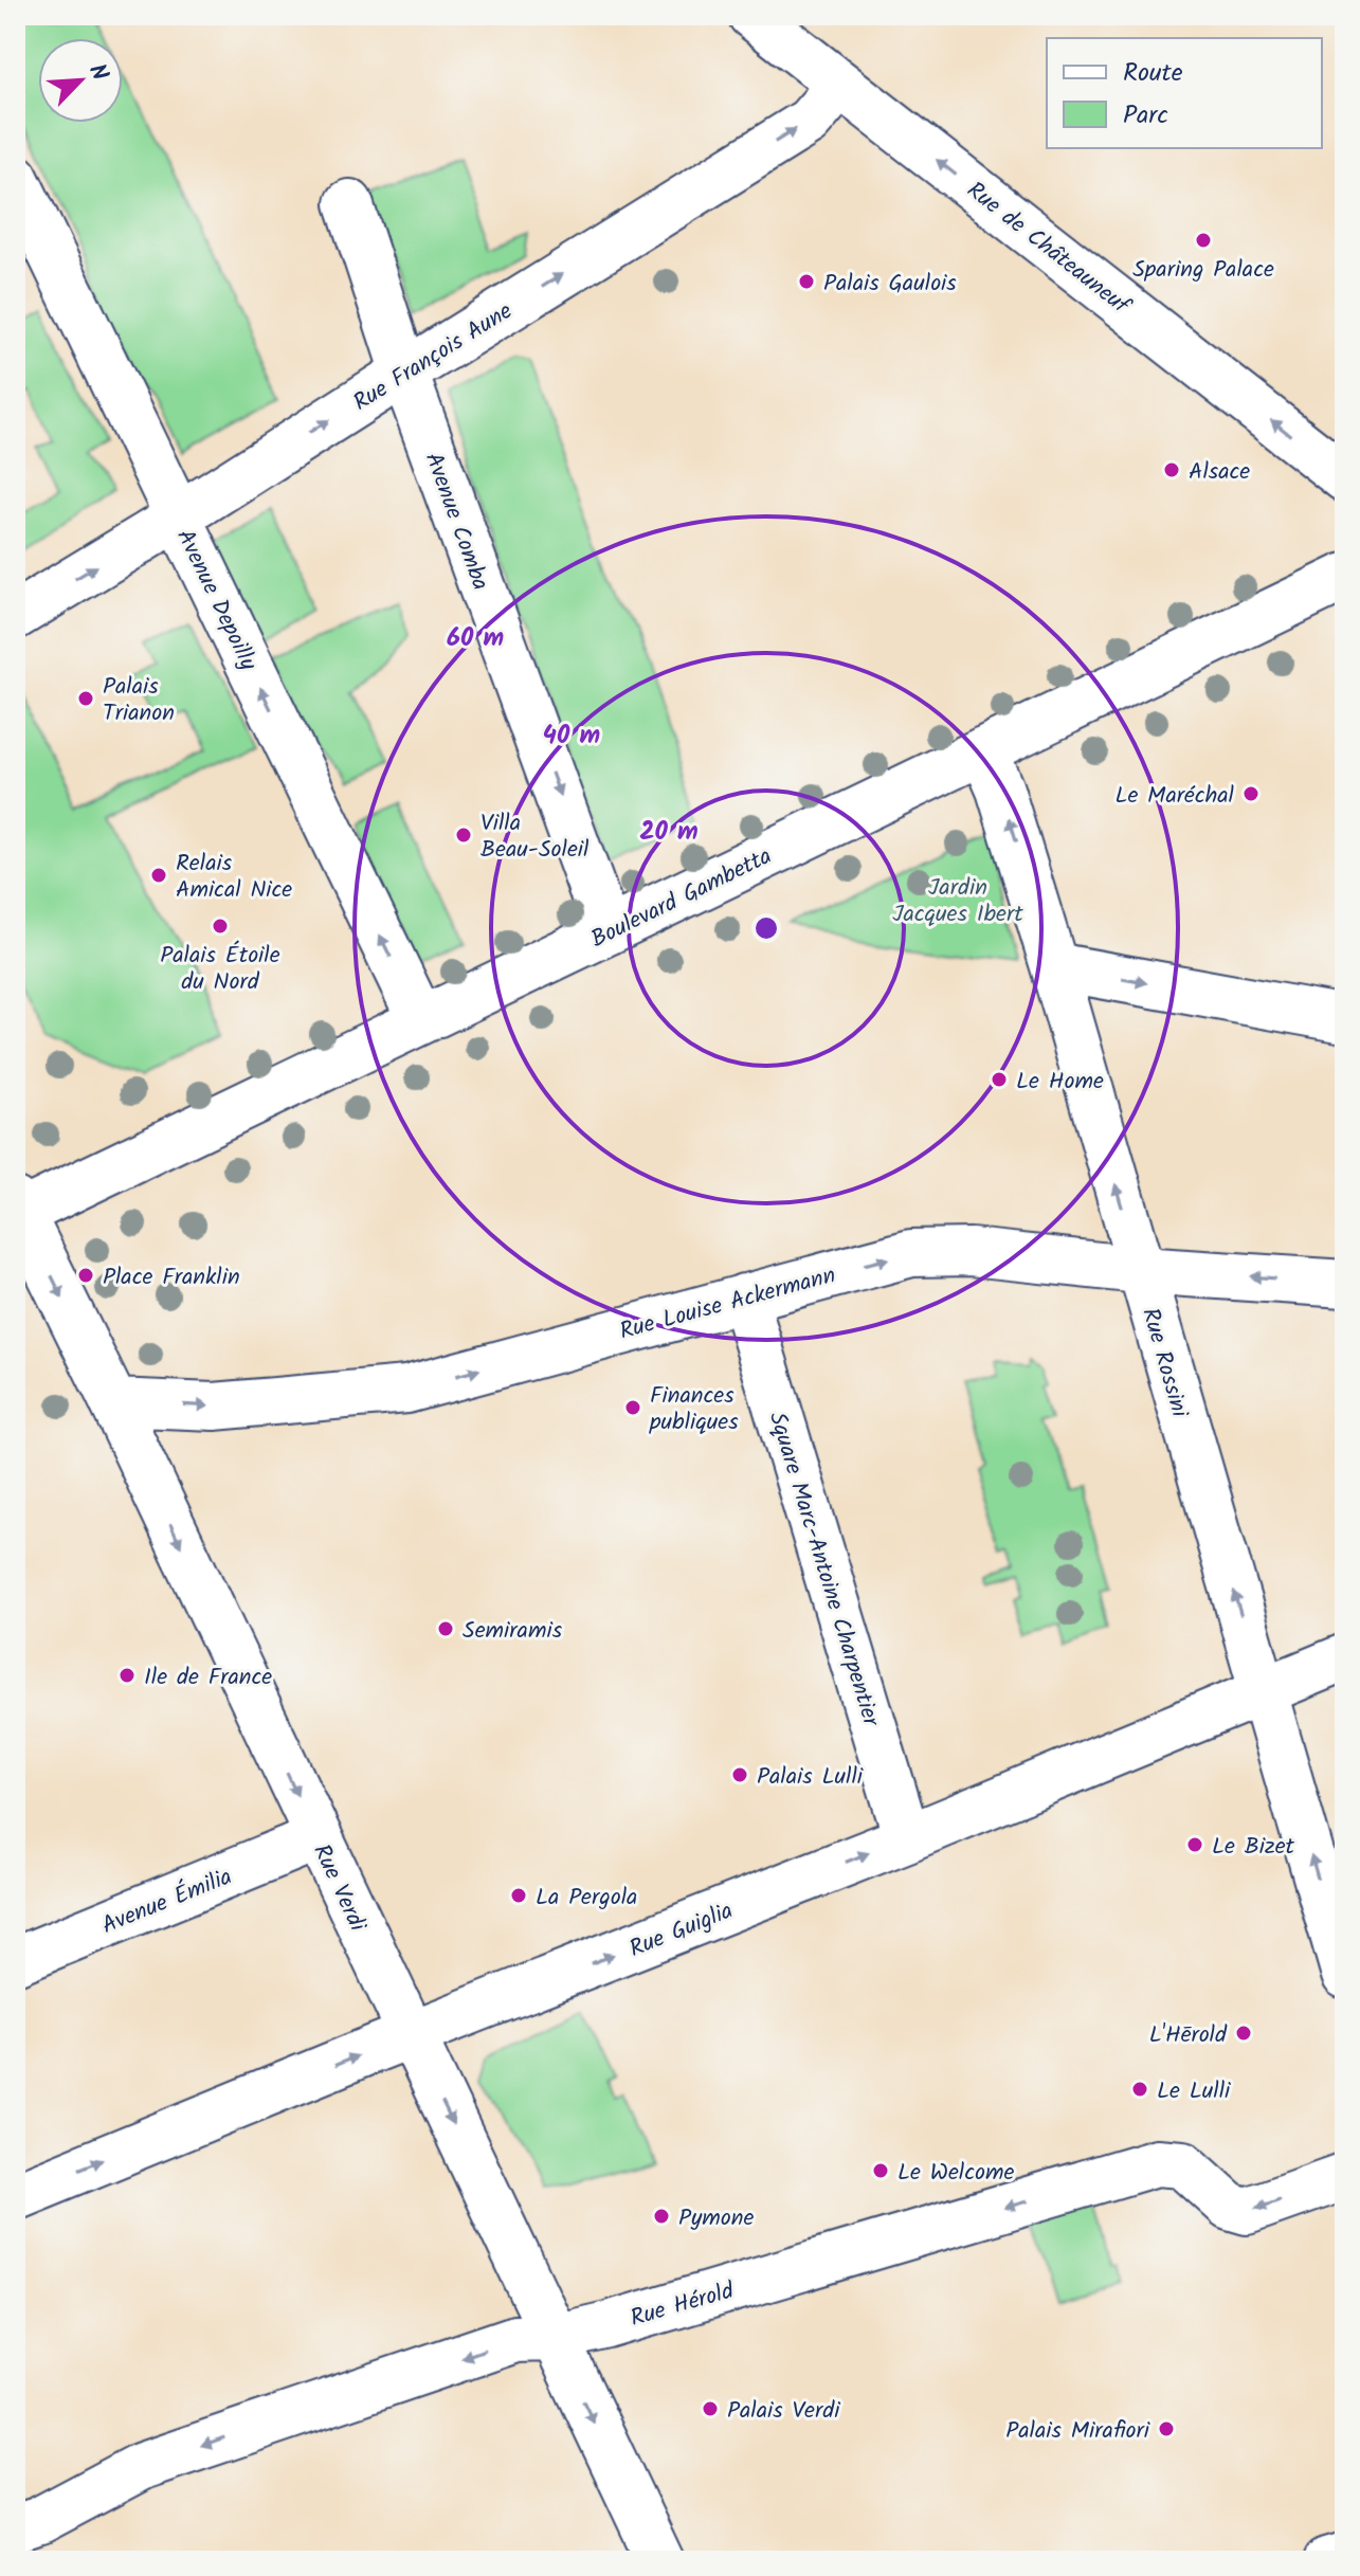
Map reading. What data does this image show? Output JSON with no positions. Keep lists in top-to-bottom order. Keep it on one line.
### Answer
{"streets":{"street":["Rue de Châteauneuf","Rue François Aune","Avenue Comba","Avenue Depoilly","Boulevard Gambetta","Rue Louise Ackermann","Rue Rossini","Square Marc-Antoine Charpentier","Rue Verdi","Avenue Émilia","Rue Guiglia","Rue Hérold"]},"crossings":[["Rue de Châteauneuf","Rue François Aune"],["Rue François Aune","Avenue Comba"],["Rue François Aune","Avenue Depoilly"],["Avenue Comba","Boulevard Gambetta"],["Avenue Depoilly","Boulevard Gambetta"],["Boulevard Gambetta","Rue Rossini"],["Boulevard Gambetta","Rue Verdi"],["Rue Louise Ackermann","Rue Rossini"],["Rue Louise Ackermann","Square Marc-Antoine Charpentier"],["Rue Louise Ackermann","Rue Verdi"],["Rue Rossini","Rue Guiglia"],["Square Marc-Antoine Charpentier","Rue Guiglia"],["Rue Verdi","Avenue Émilia"],["Rue Verdi","Rue Guiglia"],["Rue Verdi","Rue Hérold"]],"one_way":["Rue de Châteauneuf","Rue François Aune","Avenue Comba","Avenue Depoilly","Rue Rossini","Rue Verdi","Rue Guiglia","Rue Hérold"],"parks":["Jardin Jacques Ibert"],"places":["Sparing Palace","Palais Gaulois","Alsace","Palais Trianon","Le Maréchal","Villa Beau-Soleil","Relais Amical Nice","Palais Étoile du Nord","Le Home","Place Franklin","Finances publiques","Semiramis","Ile de France","Palais Lulli","Le Bizet","La Pergola","L'Hērold","Le Lulli","Le Welcome","Pymone","Palais Verdi","Palais Mirafiori"],"legend":["Route","Parc"],"north":"top right","rings":["60 m","40 m","20 m"]}
